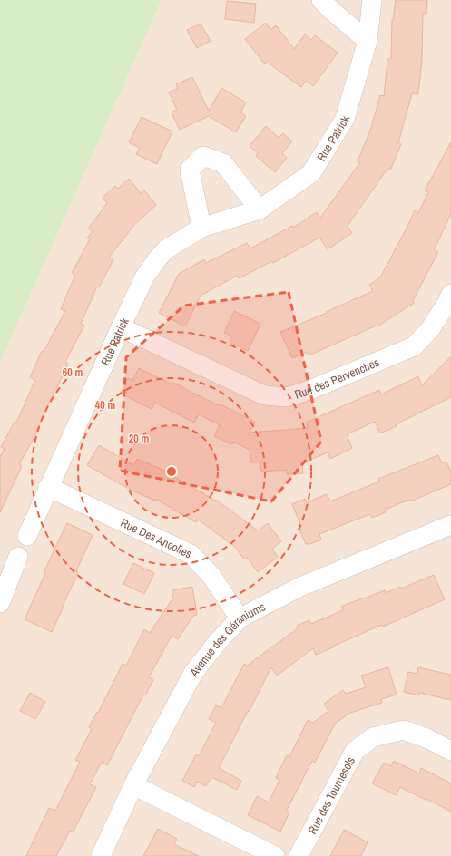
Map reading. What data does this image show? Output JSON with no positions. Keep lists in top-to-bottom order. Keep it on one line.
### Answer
{"streets":{"street":["Rue Patrick","Rue des Pervenches","Rue Des Ancolies","Avenue des Géraniums","Rue des Tournesols"]},"crossings":[["Rue Patrick","Rue des Pervenches"],["Rue Patrick","Rue Des Ancolies"],["Rue Des Ancolies","Avenue des Géraniums"]],"rings":["60 m","40 m","20 m"]}
